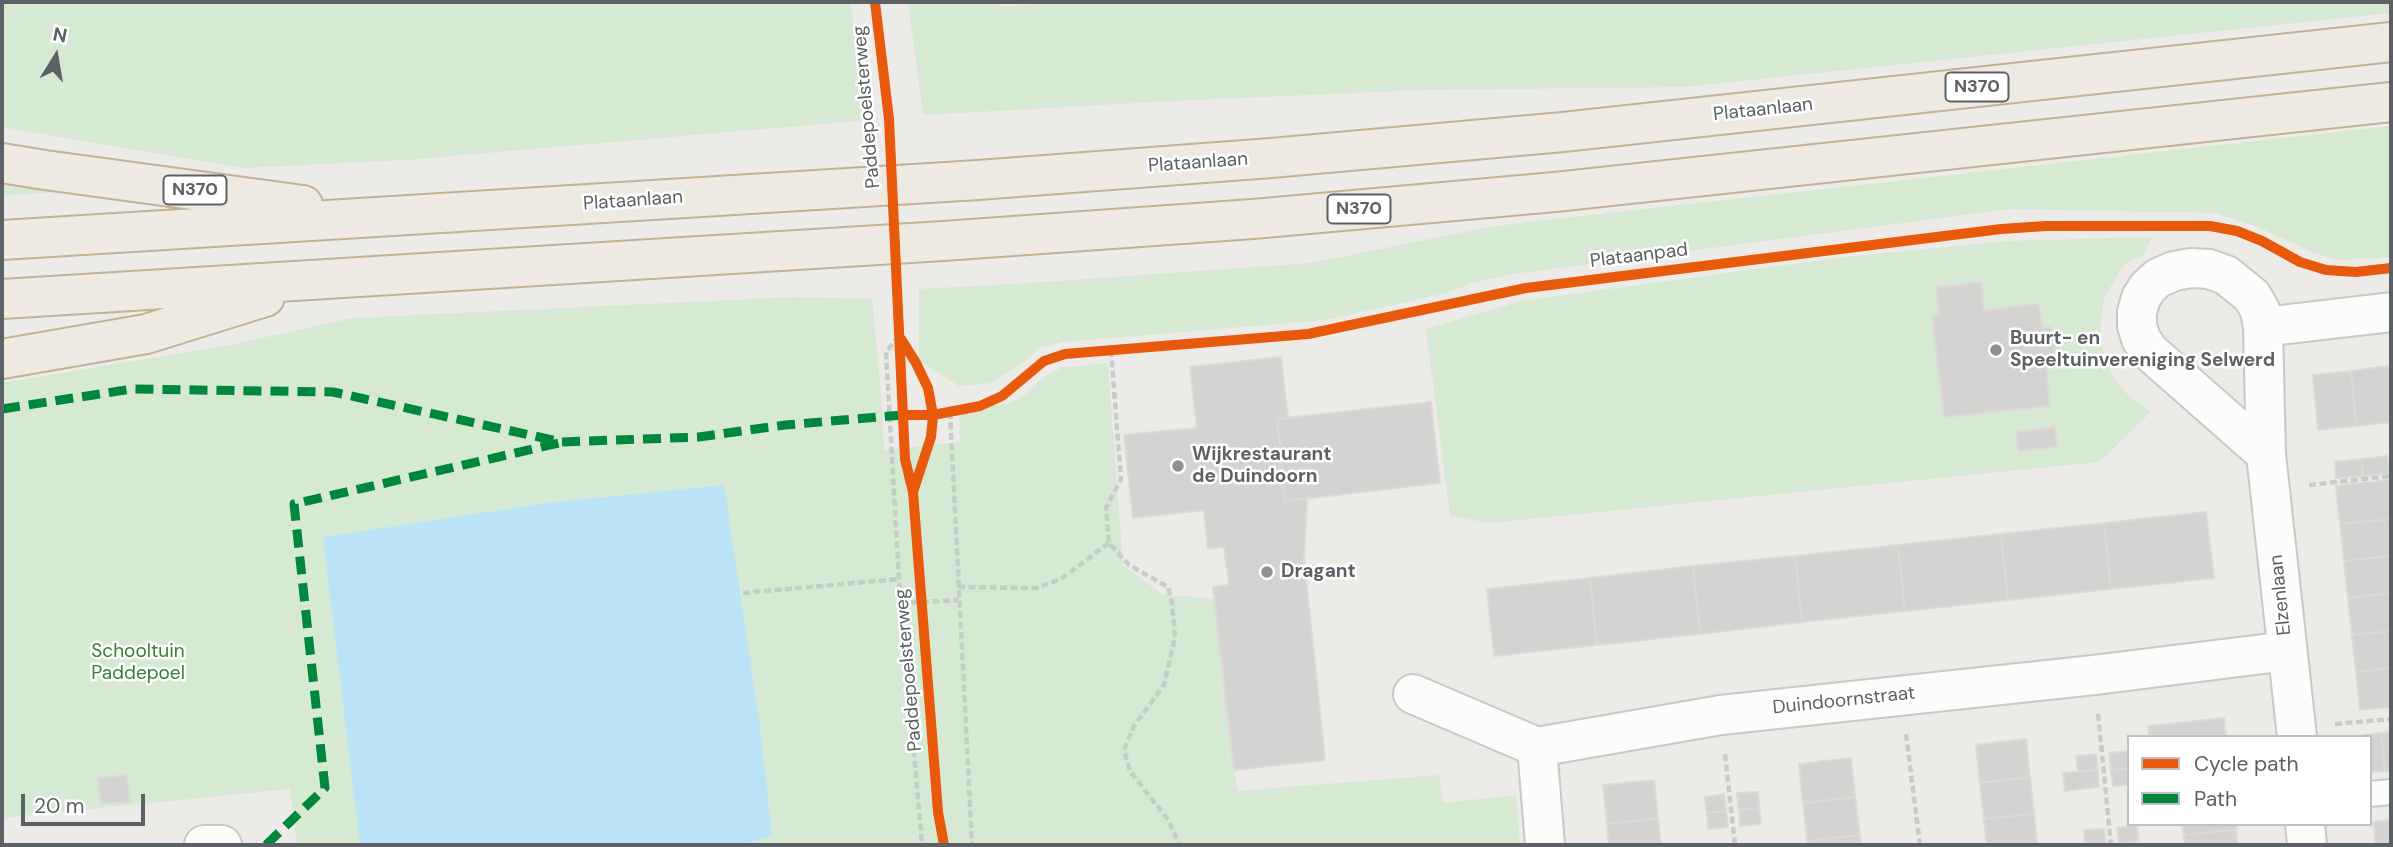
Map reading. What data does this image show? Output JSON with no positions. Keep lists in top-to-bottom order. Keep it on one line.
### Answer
{"streets":{"highway":["N370","Plataanlaan"],"street":["Elzenlaan","Duindoornstraat"],"cycle path":["Paddepoelsterweg","Plataanpad"]},"crossings":[["N370","Plataanlaan"],["Elzenlaan","Duindoornstraat"]],"parks":["Schooltuin Paddepoel"],"places":["Buurt- en Speeltuinvereniging Selwerd","Wijkrestaurant de Duindoorn","Dragant"],"legend":["Cycle path","Path"],"scale_bar":"20 m","north":"top"}
